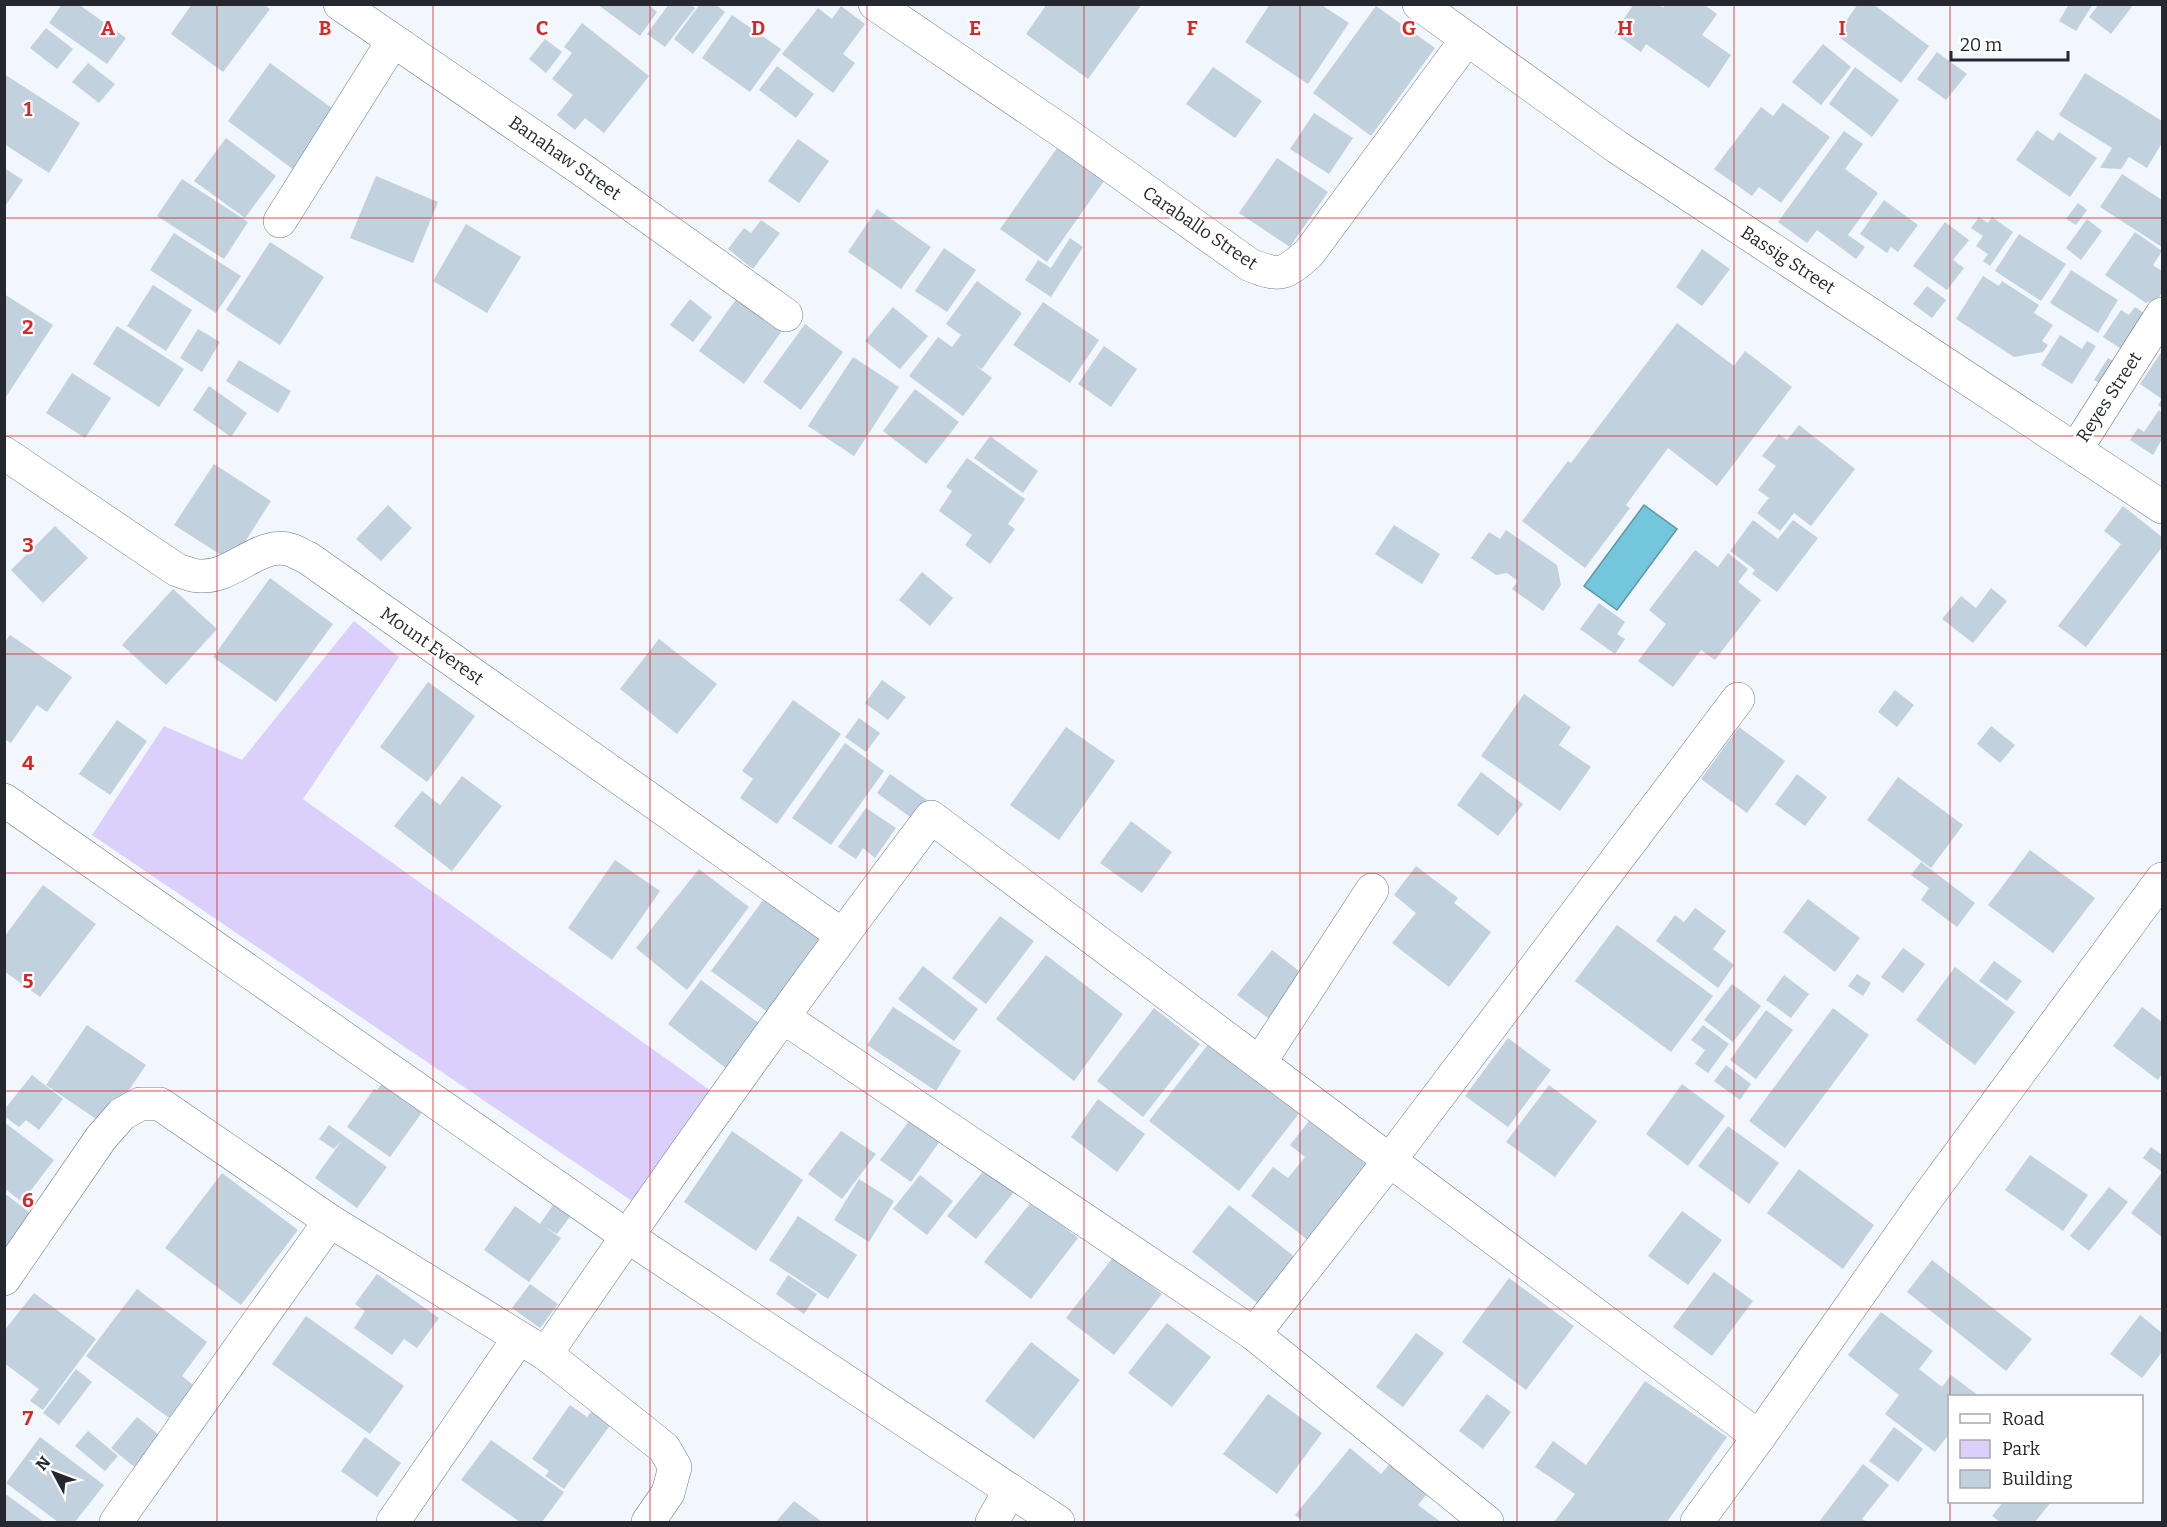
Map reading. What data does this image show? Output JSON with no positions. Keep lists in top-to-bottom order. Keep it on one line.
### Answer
{"streets":{"street":["Banahaw Street","Caraballo Street","Bassig Street","Reyes Street","Mount Everest"]},"crossings":[["Caraballo Street","Bassig Street"],["Bassig Street","Reyes Street"]],"legend":["Road","Park","Building"],"scale_bar":"20 m","north":"top left","grid":{"columns":["A","B","C","D","E","F","G","H","I"],"rows":["1","2","3","4","5","6","7"]}}
